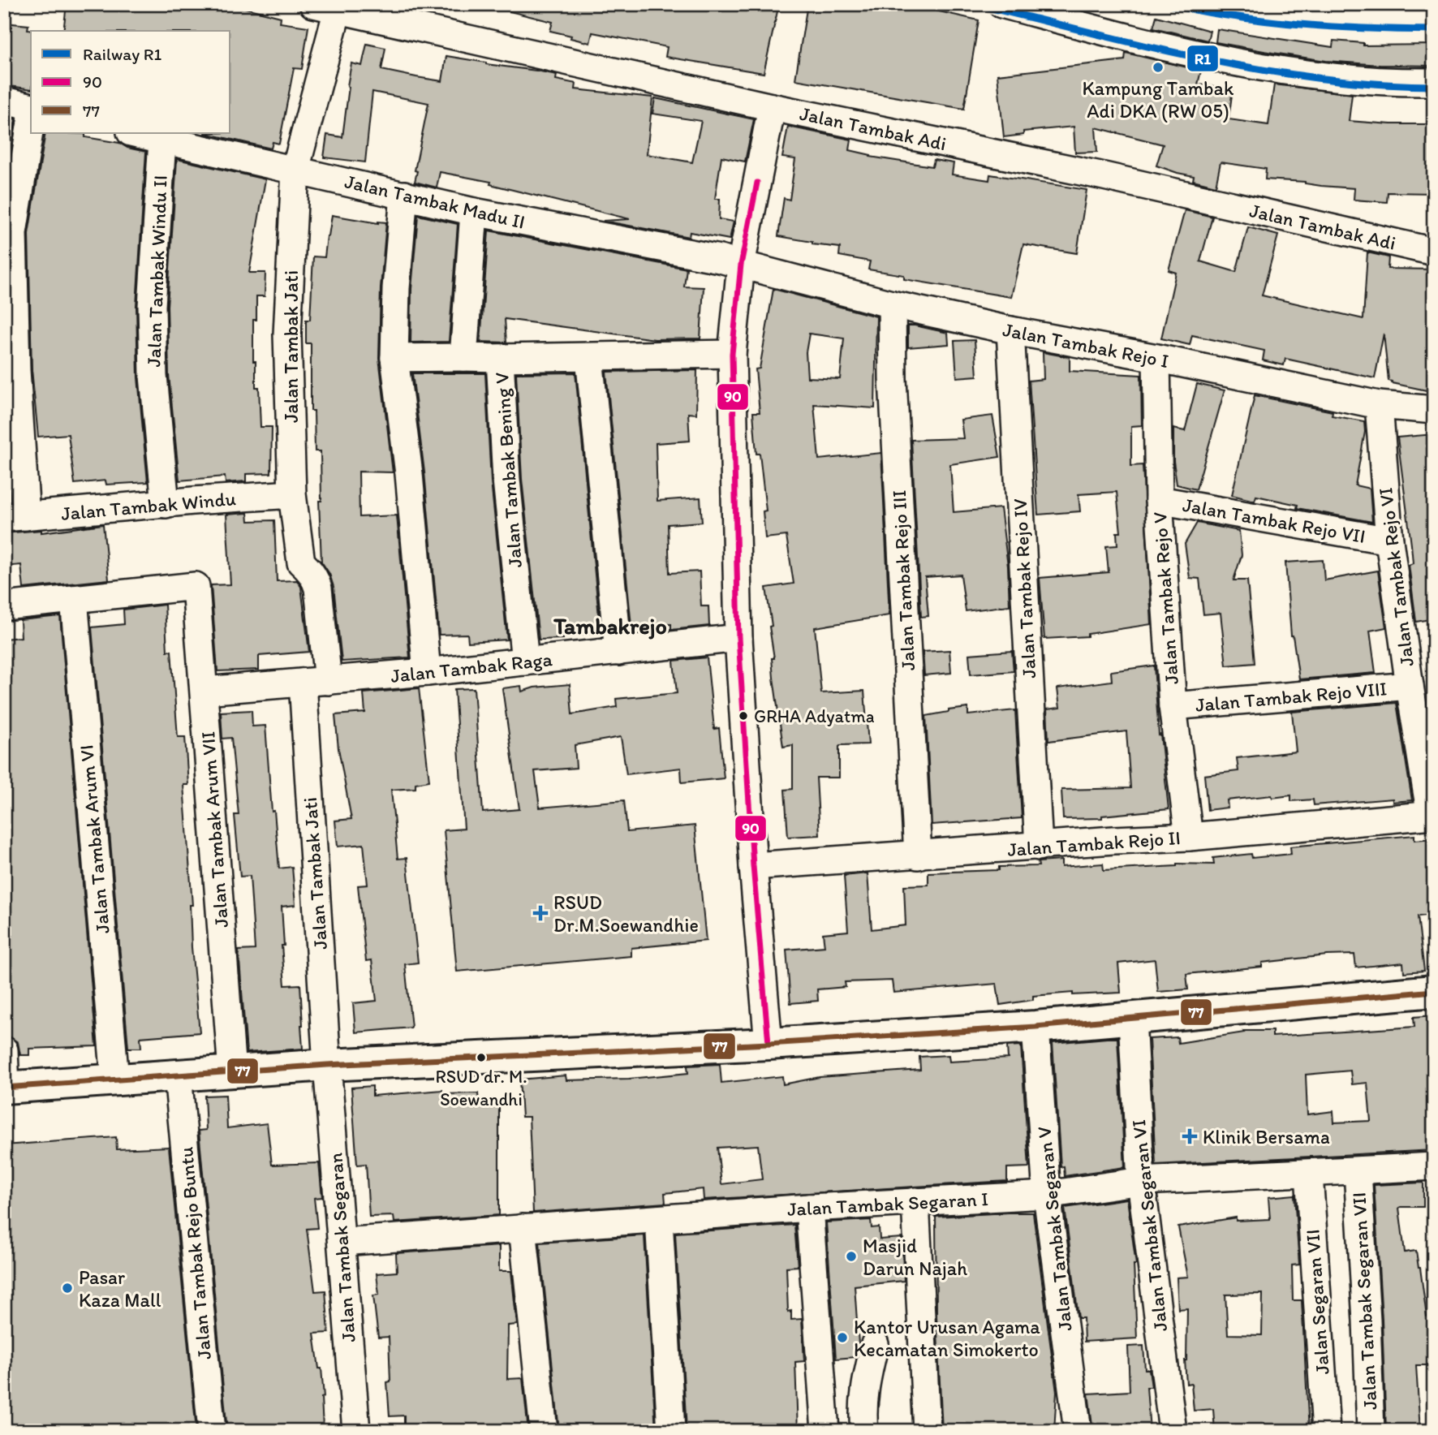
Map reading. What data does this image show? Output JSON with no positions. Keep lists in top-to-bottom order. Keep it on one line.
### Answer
{"streets":{"street":["Jalan Tambak Adi","Jalan Tambak Madu II","Jalan Tambak Windu II","Jalan Tambak Rejo I","Jalan Tambak Jati","Jalan Tambak Bening V","Jalan Tambak Windu","Jalan Tambak Rejo VII","Jalan Tambak Rejo VI","Jalan Tambak Rejo III","Jalan Tambak Rejo IV","Jalan Tambak Rejo V","Jalan Tambak Raga","Jalan Tambak Rejo VIII","Jalan Tambak Arum VII","Jalan Tambak Arum VI","Jalan Tambak Rejo II","Jalan Tambak Segaran I","Jalan Tambak Segaran VI","Jalan Tambak Segaran V","Jalan Tambak Segaran","Jalan Tambak Rejo Buntu","Jalan Tambak Segaran VII","Jalan Segaran VII"]},"crossings":[["Jalan Tambak Adi","Jalan Tambak Jati"],["Jalan Tambak Madu II","Jalan Tambak Windu II"],["Jalan Tambak Madu II","Jalan Tambak Rejo I"],["Jalan Tambak Madu II","Jalan Tambak Jati"],["Jalan Tambak Windu II","Jalan Tambak Windu"],["Jalan Tambak Rejo I","Jalan Tambak Rejo VI"],["Jalan Tambak Rejo I","Jalan Tambak Rejo III"],["Jalan Tambak Rejo I","Jalan Tambak Rejo IV"],["Jalan Tambak Rejo I","Jalan Tambak Rejo V"],["Jalan Tambak Jati","Jalan Tambak Windu"],["Jalan Tambak Jati","Jalan Tambak Raga"],["Jalan Tambak Jati","Jalan Tambak Segaran"],["Jalan Tambak Bening V","Jalan Tambak Raga"],["Jalan Tambak Rejo VII","Jalan Tambak Rejo VI"],["Jalan Tambak Rejo VII","Jalan Tambak Rejo V"],["Jalan Tambak Rejo VI","Jalan Tambak Rejo VIII"],["Jalan Tambak Rejo VI","Jalan Tambak Rejo II"],["Jalan Tambak Rejo III","Jalan Tambak Rejo II"],["Jalan Tambak Rejo IV","Jalan Tambak Rejo II"],["Jalan Tambak Rejo V","Jalan Tambak Rejo VIII"],["Jalan Tambak Rejo V","Jalan Tambak Rejo II"],["Jalan Tambak Raga","Jalan Tambak Arum VII"],["Jalan Tambak Arum VII","Jalan Tambak Arum VI"],["Jalan Tambak Segaran I","Jalan Tambak Segaran VI"],["Jalan Tambak Segaran I","Jalan Tambak Segaran V"],["Jalan Tambak Segaran I","Jalan Tambak Segaran"],["Jalan Tambak Segaran I","Jalan Tambak Segaran VII"],["Jalan Tambak Segaran I","Jalan Segaran VII"]],"districts":["Tambakrejo"],"places":{"other":["Kampung Tambak Adi DKA (RW 05)","GRHA Adyatma","RSUD dr. M. Soewandhi","Masjid Darun Najah","Pasar Kaza Mall","Kantor Urusan Agama Kecamatan Simokerto"],"health":["RSUD Dr.M.Soewandhie","Klinik Bersama"]},"lines":["rail line R1","transit line 90","transit line 77"],"legend":["Railway R1","90","77"]}
